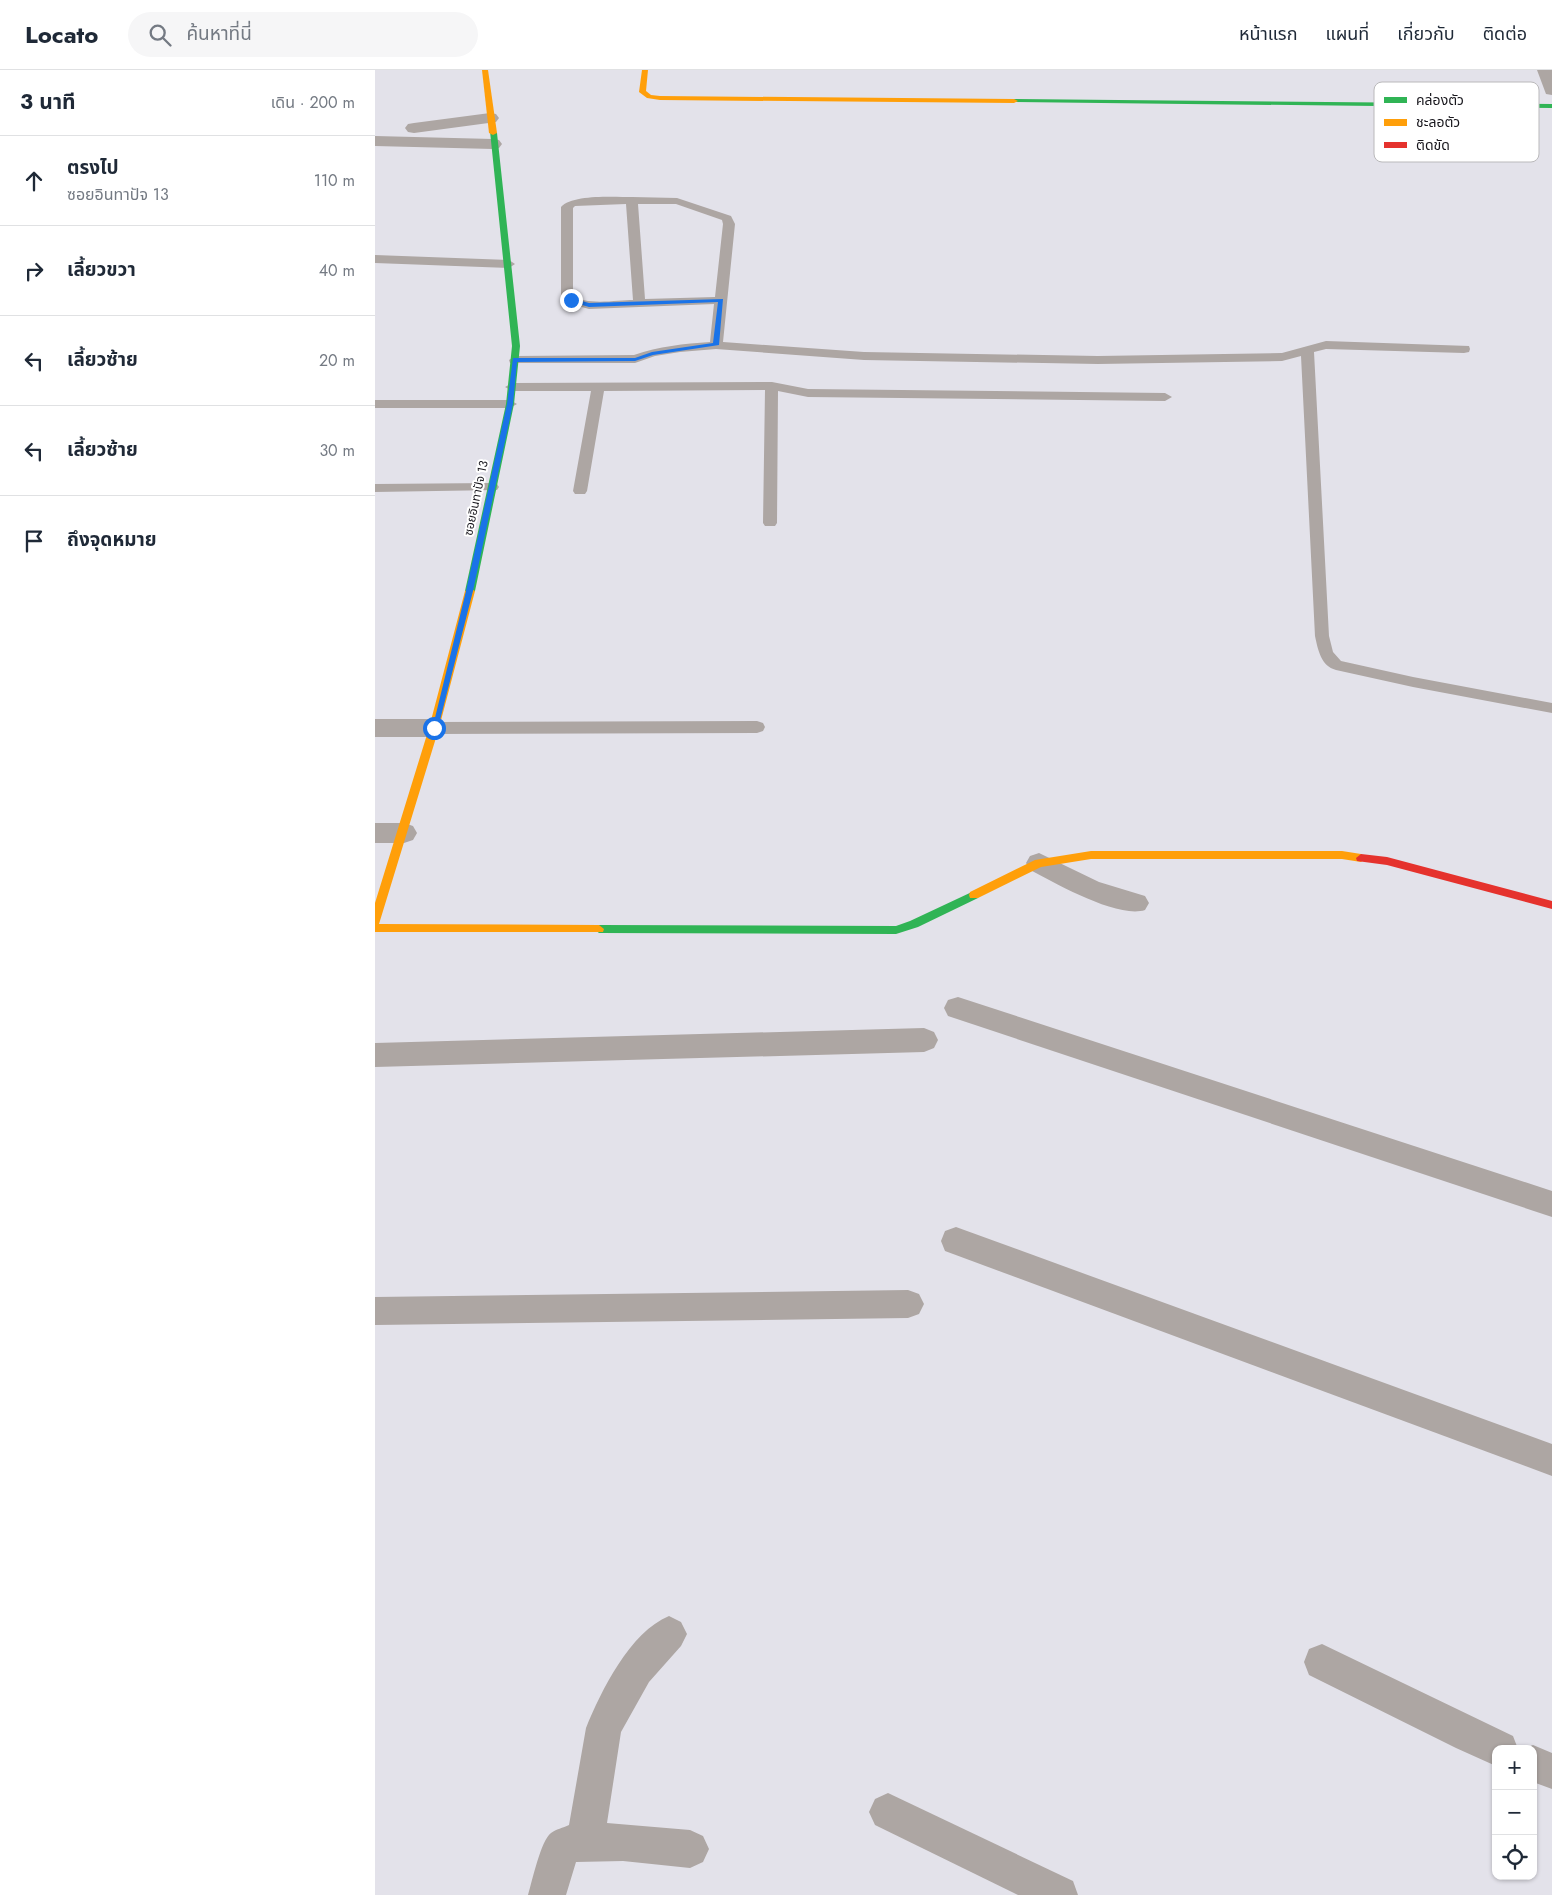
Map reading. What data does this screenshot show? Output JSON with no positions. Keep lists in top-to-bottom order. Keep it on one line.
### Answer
{"streets":{"street":["ซอยอินทาปัจ 13"]},"legend":["คล่องตัว","ชะลอตัว","ติดขัด"],"page":{"header":"Locato","search":"ค้นหาที่นี่","nav":["หน้าแรก","แผนที่","เกี่ยวกับ","ติดต่อ"],"heading":["3 นาที","เดิน · 200 m"],"list":[["ตรงไป","ซอยอินทาปัจ 13","110 m"],["เลี้ยวขวา","40 m"],["เลี้ยวซ้าย","20 m"],["เลี้ยวซ้าย","30 m"],"ถึงจุดหมาย"],"map_buttons":["+","−"]}}
